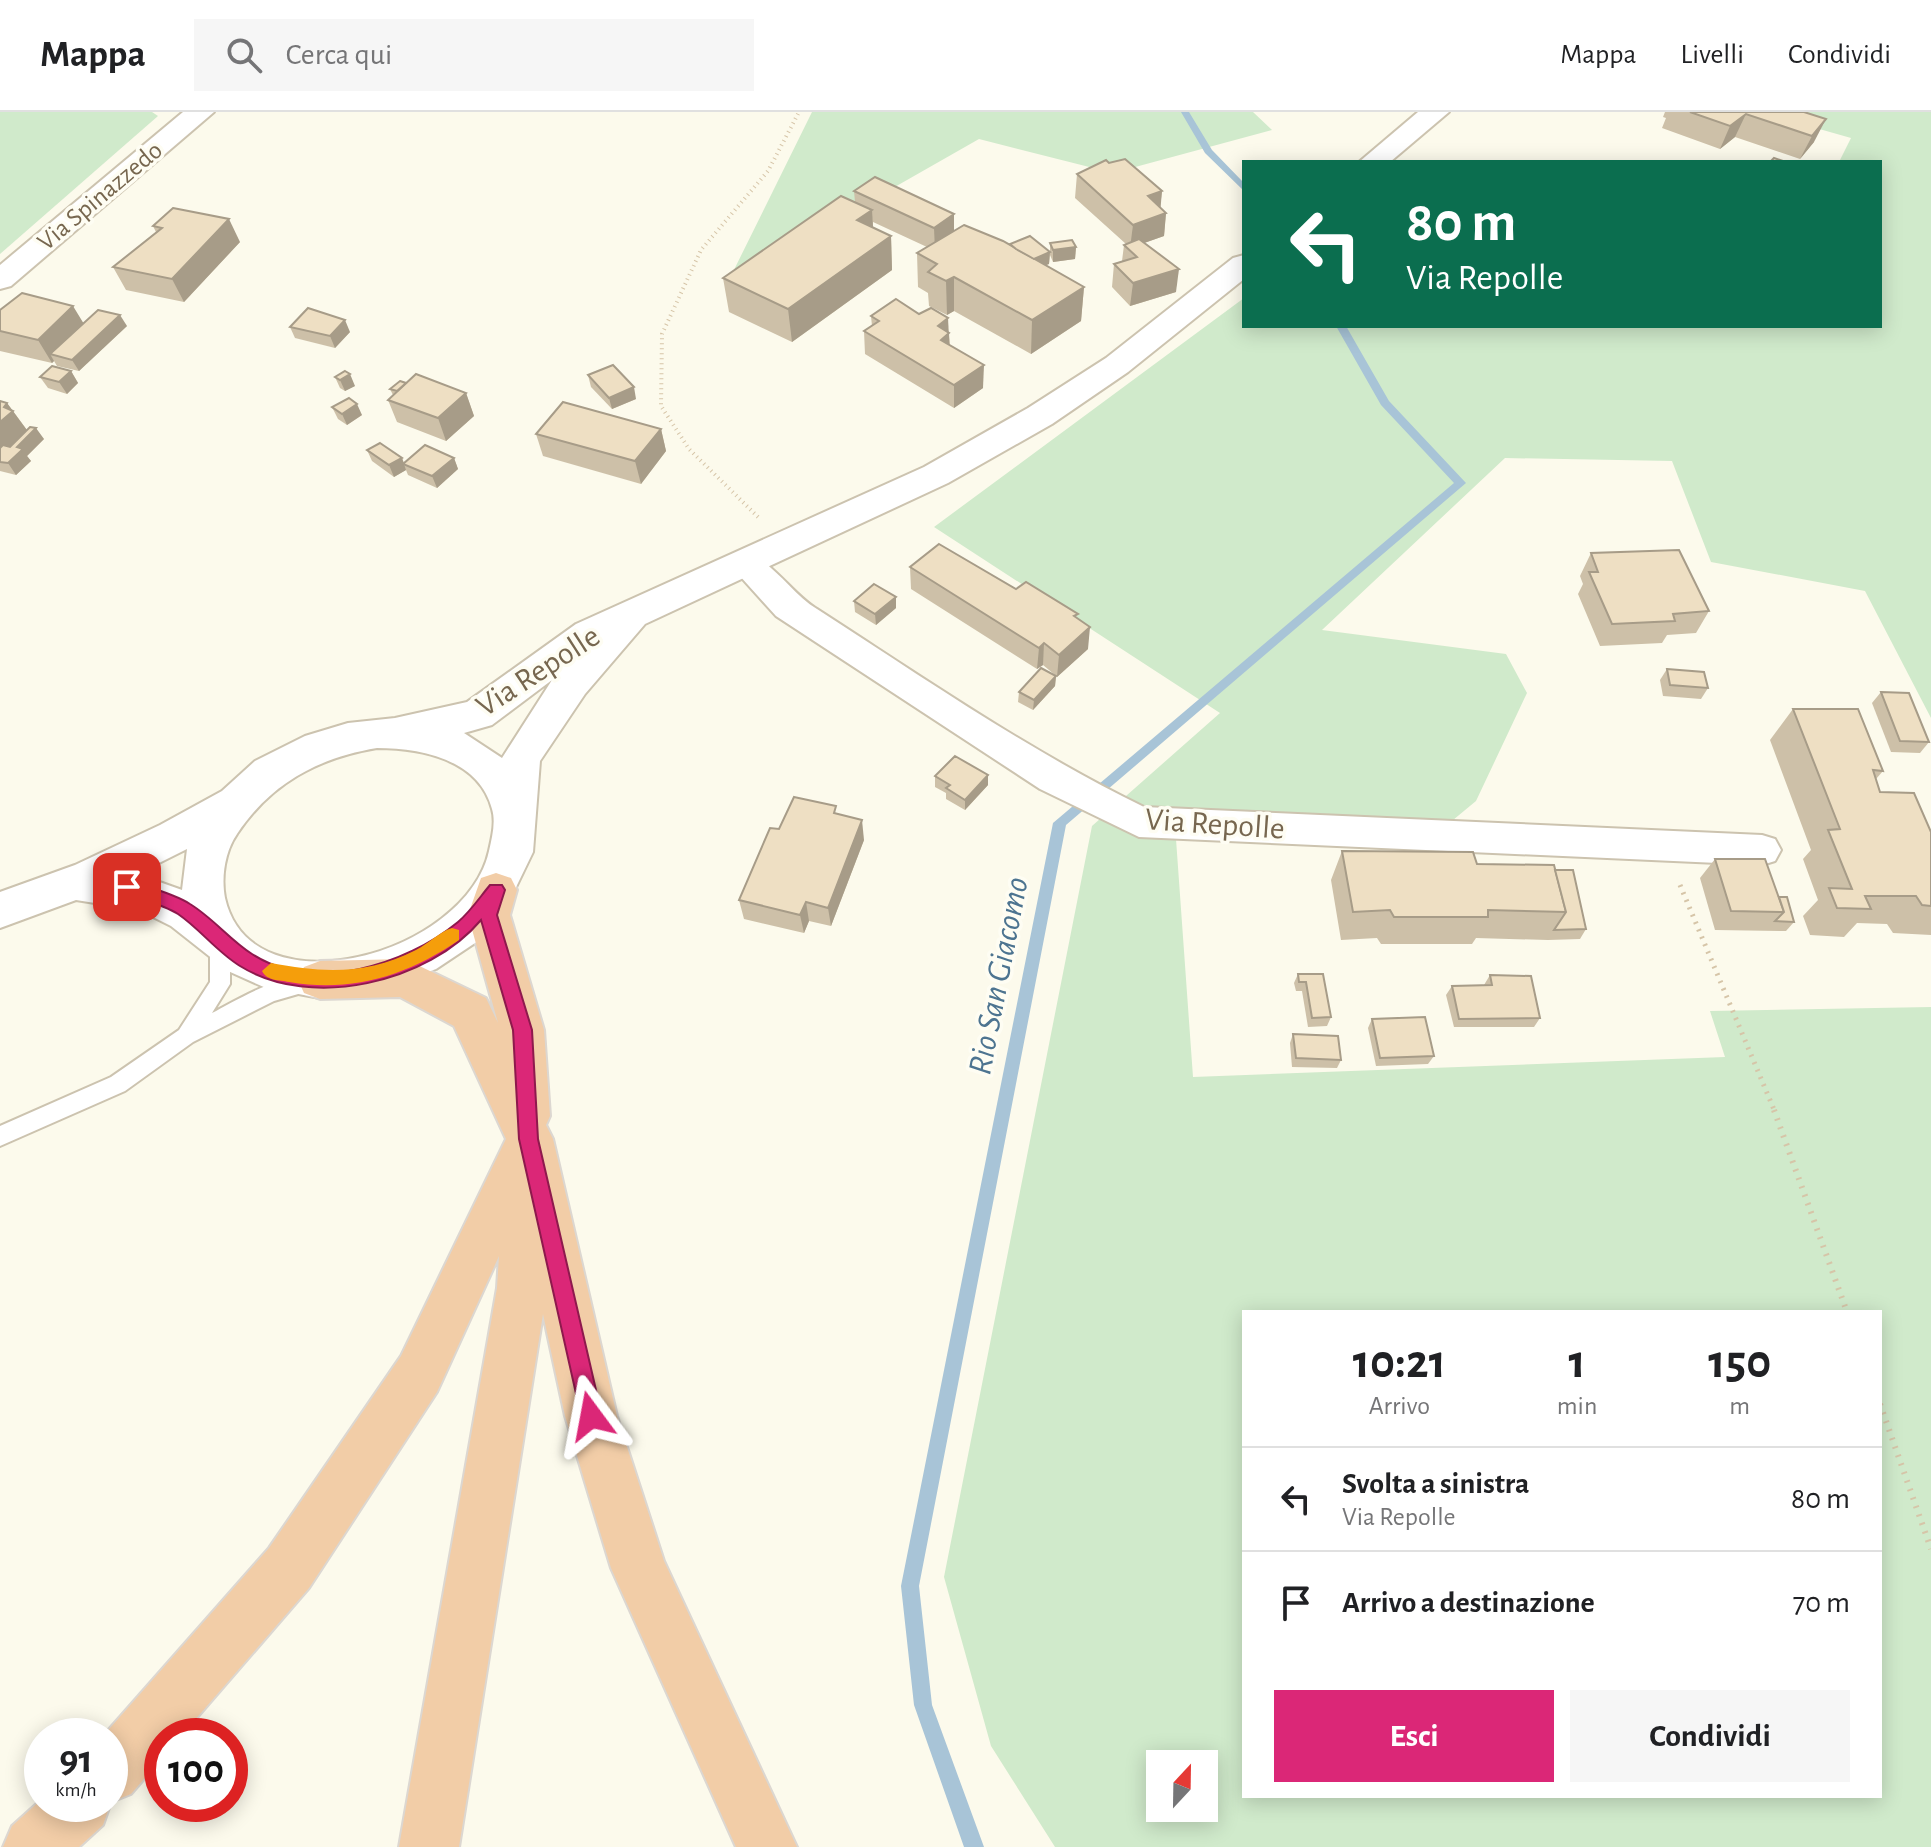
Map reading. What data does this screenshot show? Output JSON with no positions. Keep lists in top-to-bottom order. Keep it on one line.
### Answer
{"streets":{"street":["Via Spinazzedo","Via Repolle"]},"water":["Rio San Giacomo"],"north":"top","page":{"header":"Mappa","search":"Cerca qui","nav":["Mappa","Livelli","Condividi"],"turn":["80 m","Via Repolle"],"eta":["10:21","Arrivo","1","min","150","m"],"list":[{"name":"Svolta a sinistra","note":"Via Repolle","value":"80 m"},{"name":"Arrivo a destinazione","value":"70 m"}],"buttons":["Esci","Condividi"],"speed":"91 km/h","limit":"100"}}
